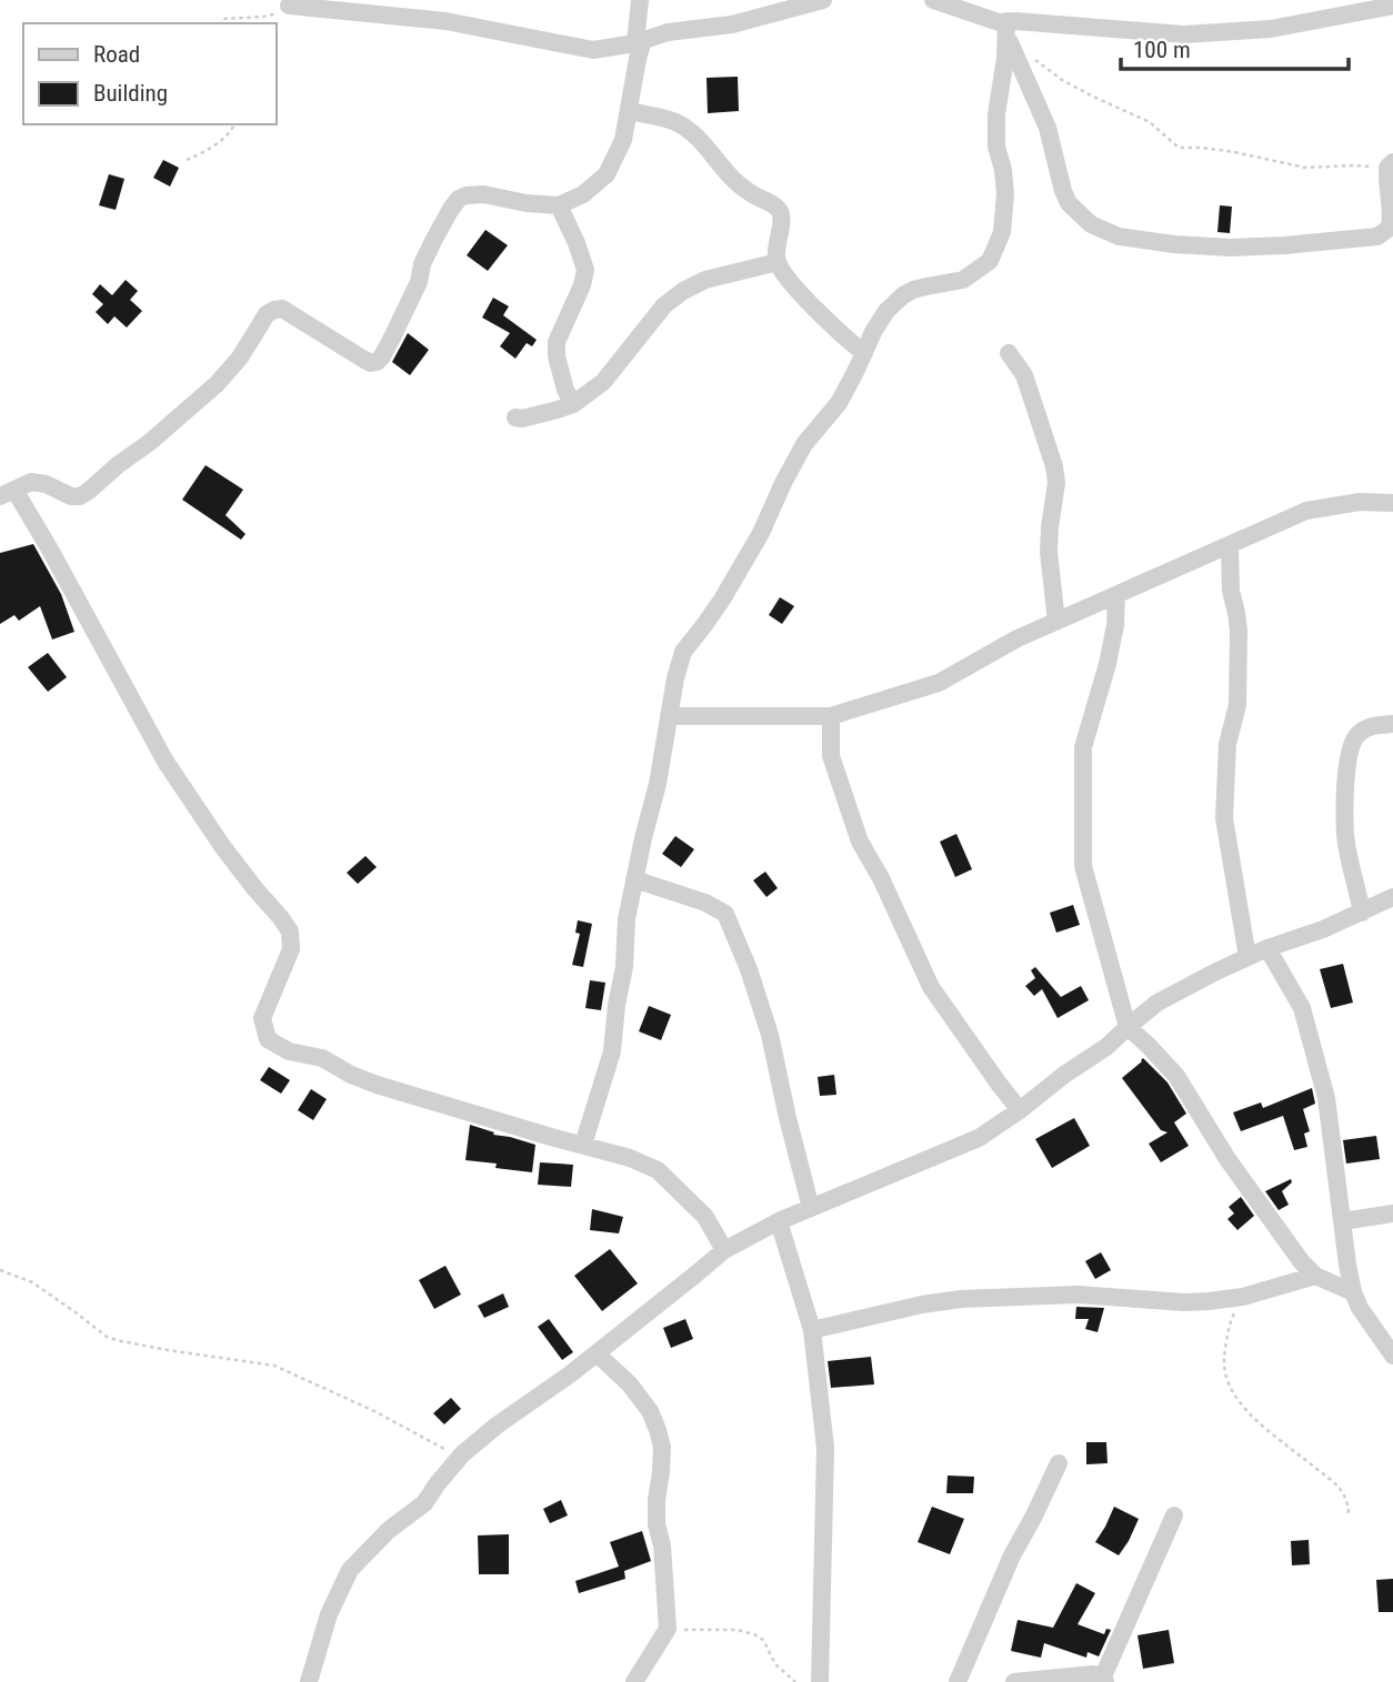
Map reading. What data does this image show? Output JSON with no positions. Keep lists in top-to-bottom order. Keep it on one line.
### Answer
{"legend":["Road","Building"],"scale_bar":"100 m"}
